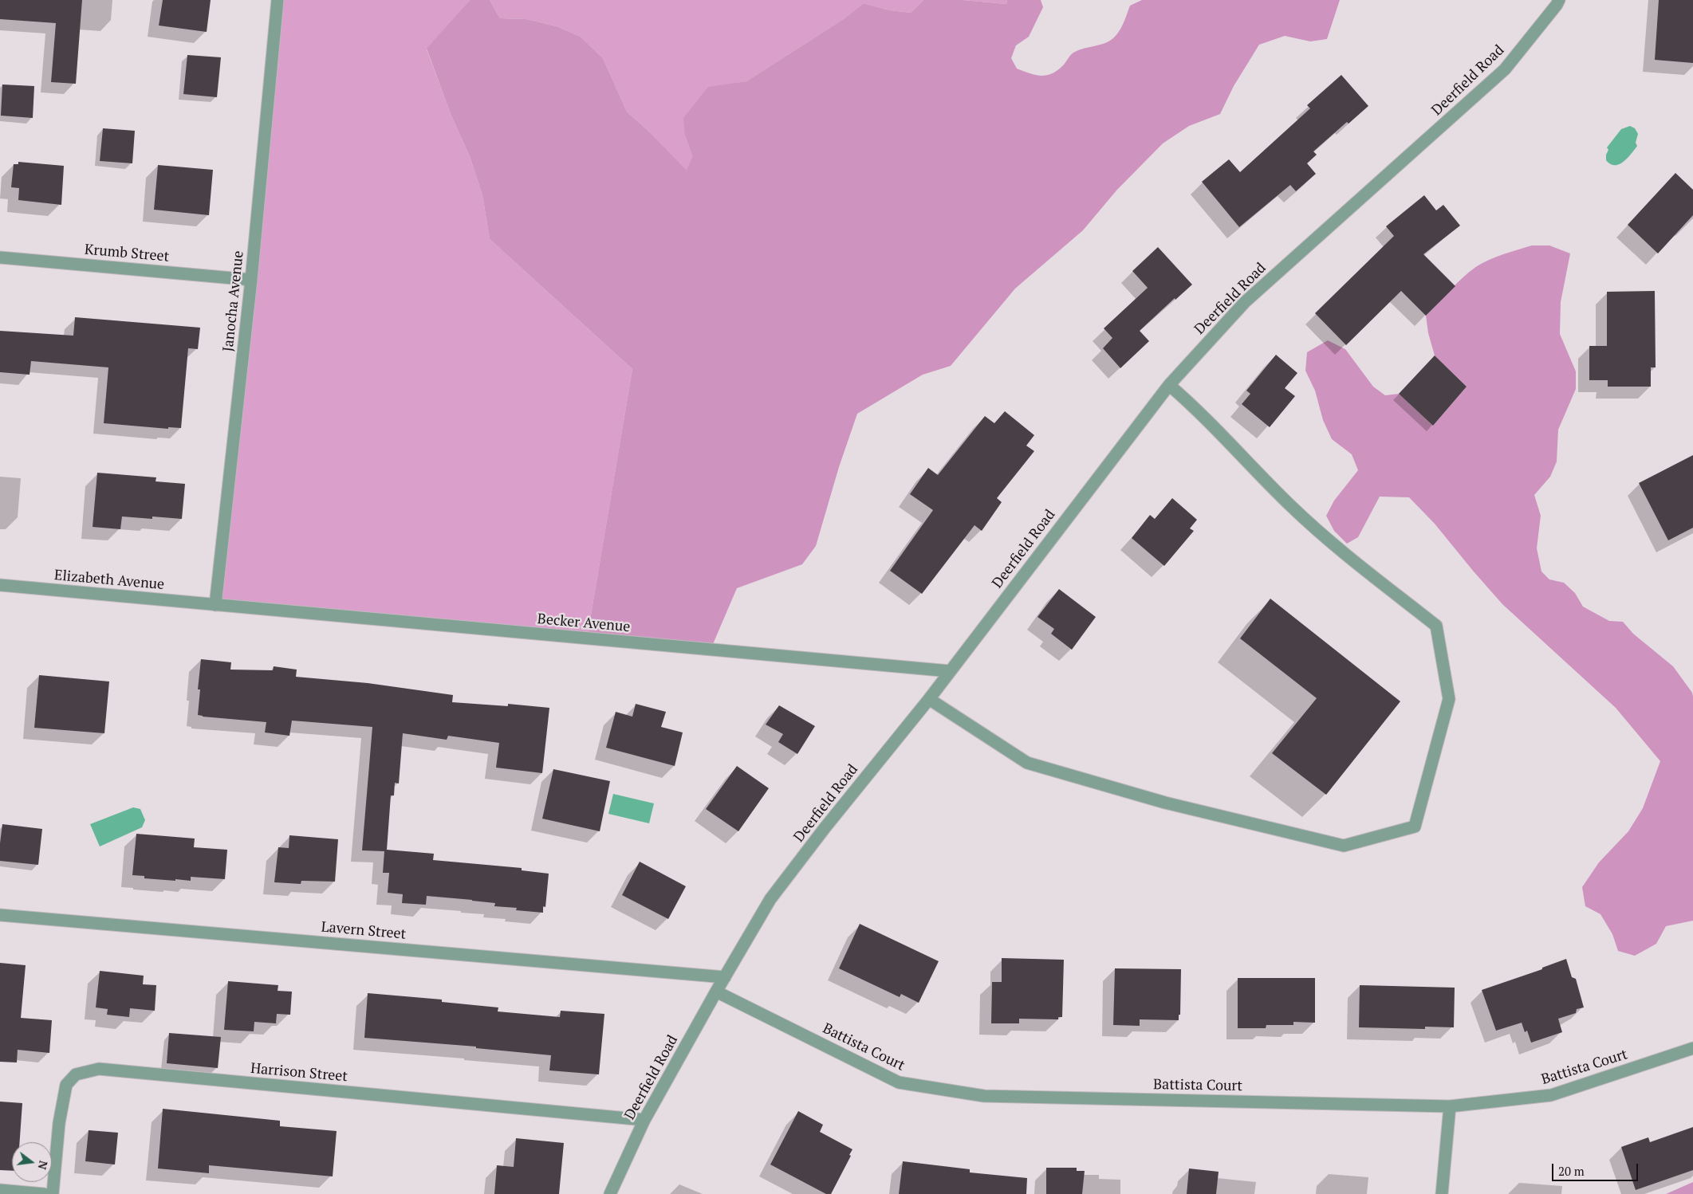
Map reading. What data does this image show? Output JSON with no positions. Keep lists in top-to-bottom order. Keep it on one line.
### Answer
{"streets":{"street":["Deerfield Road","Krumb Street","Janocha Avenue","Elizabeth Avenue","Becker Avenue","Lavern Street","Battista Court","Harrison Street"]},"crossings":[["Deerfield Road","Becker Avenue"],["Deerfield Road","Lavern Street"],["Deerfield Road","Battista Court"],["Deerfield Road","Harrison Street"],["Krumb Street","Janocha Avenue"],["Janocha Avenue","Elizabeth Avenue"],["Janocha Avenue","Becker Avenue"],["Elizabeth Avenue","Becker Avenue"]],"scale_bar":"20 m","north":"right"}
